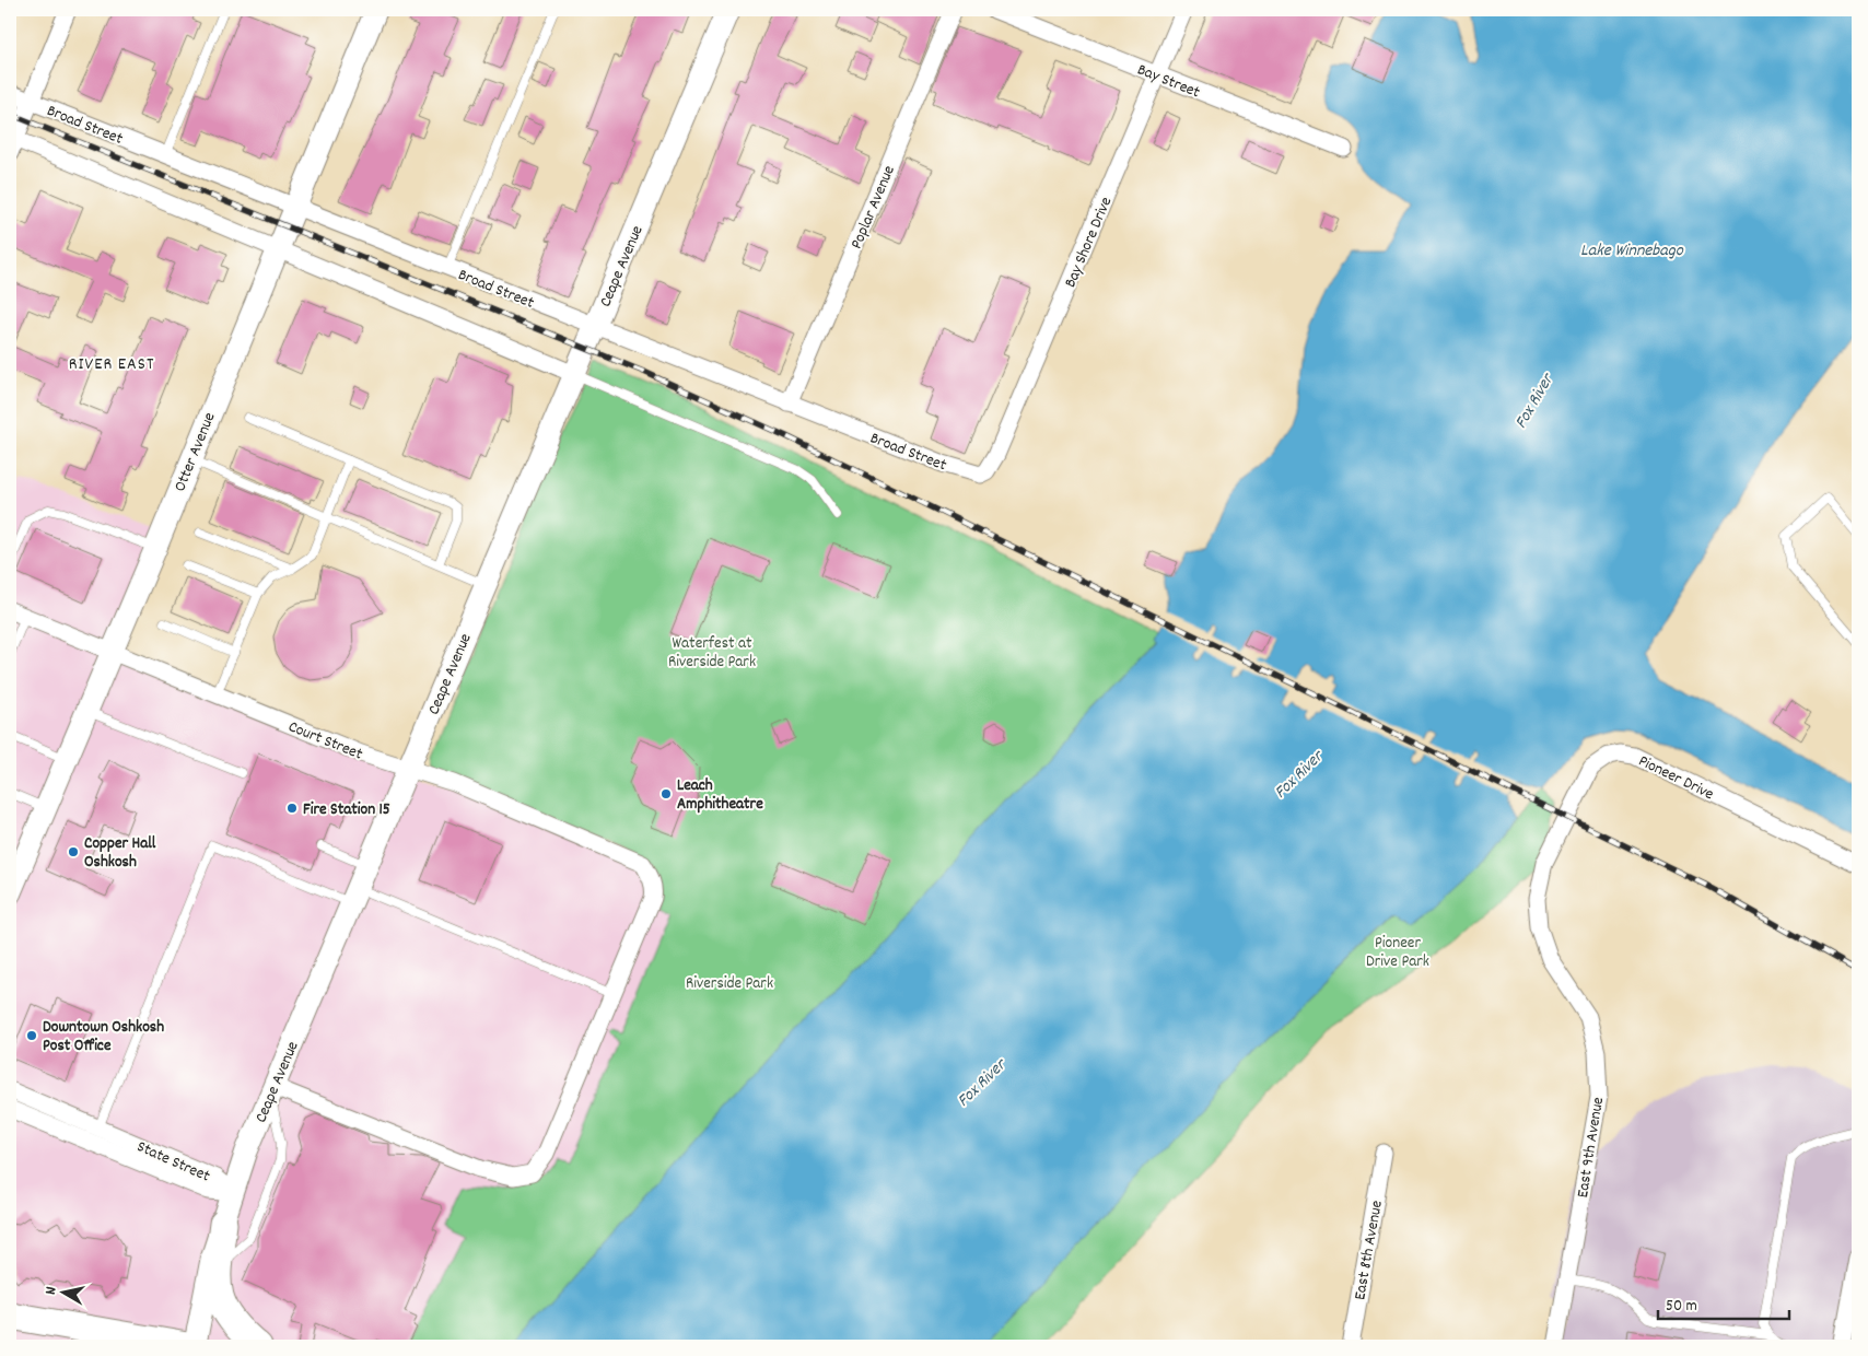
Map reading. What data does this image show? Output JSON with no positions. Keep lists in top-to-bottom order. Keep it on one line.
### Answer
{"streets":{"street":["Bay Street","Broad Street","Poplar Avenue","Bay Shore Drive","Ceape Avenue","Otter Avenue","Court Street","Pioneer Drive","East 9th Avenue","State Street","East 8th Avenue"]},"crossings":[["Bay Street","Bay Shore Drive"],["Broad Street","Poplar Avenue"],["Broad Street","Bay Shore Drive"],["Broad Street","Ceape Avenue"],["Broad Street","Otter Avenue"],["Ceape Avenue","Court Street"],["Ceape Avenue","State Street"],["Otter Avenue","Court Street"],["Pioneer Drive","East 9th Avenue"]],"districts":["RIVER EAST"],"water":["Lake Winnebago","Fox River"],"parks":["Waterfest at Riverside Park","Pioneer Drive Park","Riverside Park"],"places":["Leach Amphitheatre","Fire Station 15","Copper Hall Oshkosh","Downtown Oshkosh Post Office"],"scale_bar":"50 m","north":"left"}
